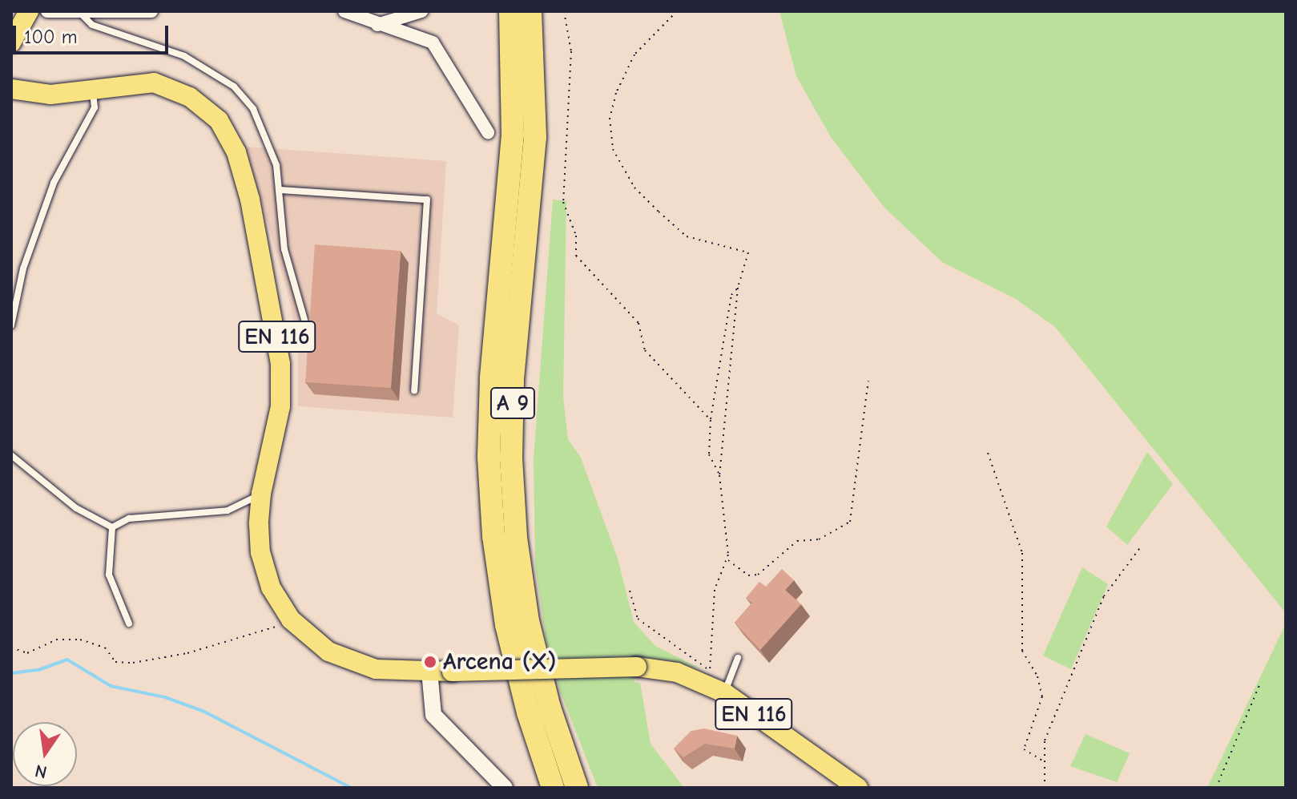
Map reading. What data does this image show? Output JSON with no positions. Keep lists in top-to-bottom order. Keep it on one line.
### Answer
{"streets":{"highway":["A 9"],"main road":["EN 116"]},"places":["Arcena (X)"],"scale_bar":"100 m","north":"bottom"}
